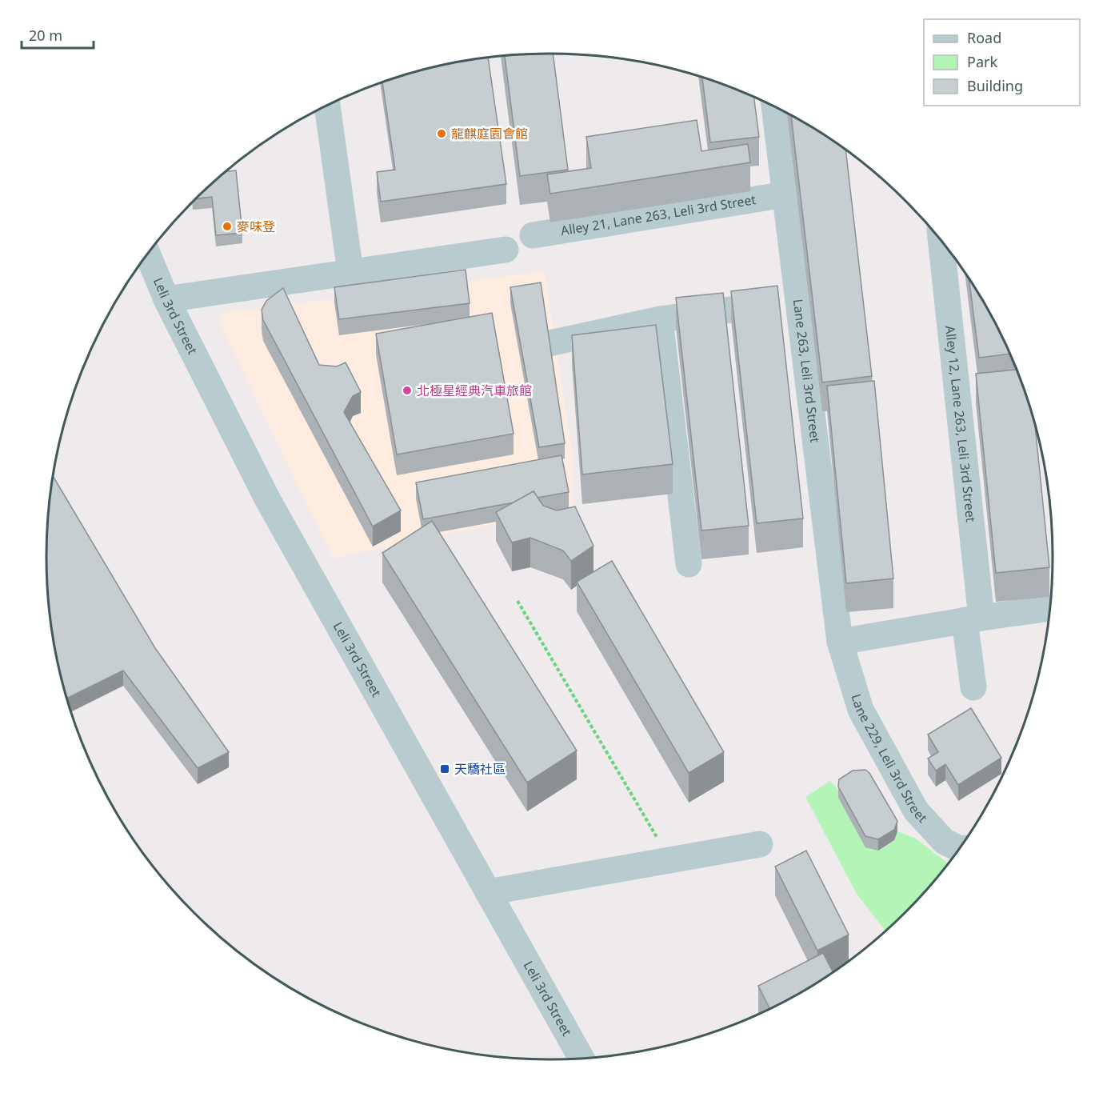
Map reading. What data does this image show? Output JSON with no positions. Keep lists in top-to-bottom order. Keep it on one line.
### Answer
{"streets":{"street":["Alley 21, Lane 263, Leli 3rd Street","Leli 3rd Street","Lane 263, Leli 3rd Street","Alley 12, Lane 263, Leli 3rd Street","Lane 229, Leli 3rd Street"]},"crossings":[["Alley 21, Lane 263, Leli 3rd Street","Lane 263, Leli 3rd Street"],["Lane 263, Leli 3rd Street","Lane 229, Leli 3rd Street"]],"places":{"other":["龍麒庭園會館","麥味登","北極星經典汽車旅館"],"transit":["天驕社區"]},"legend":["Road","Park","Building"],"scale_bar":"20 m"}
